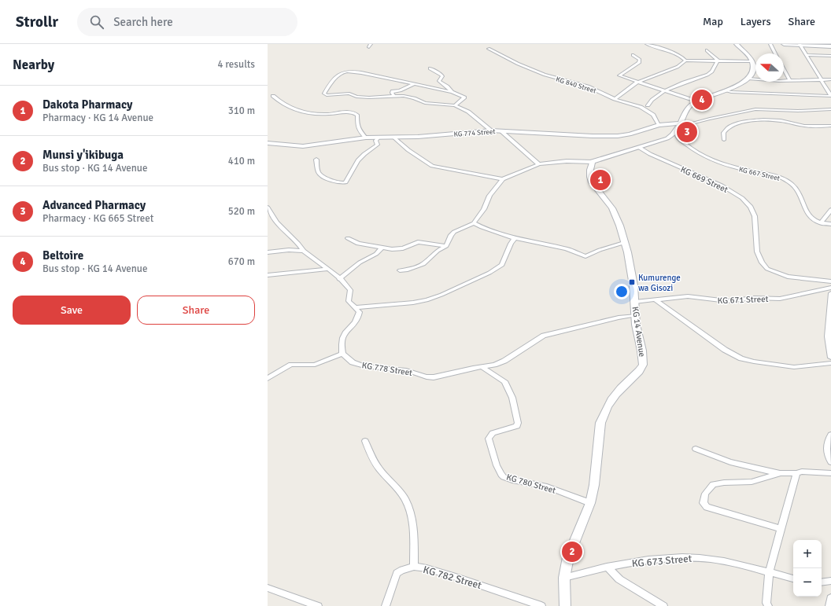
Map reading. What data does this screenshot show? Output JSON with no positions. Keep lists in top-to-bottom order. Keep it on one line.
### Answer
{"streets":{"main road":["KG 774 Street","KG 14 Avenue"],"street":["KG 840 Street","KG 667 Street","KG 669 Street","KG 671 Street","KG 778 Street","KG 780 Street","KG 673 Street","KG 782 Street"]},"crossings":[["KG 840 Street","KG 774 Street"],["KG 774 Street","KG 667 Street"],["KG 671 Street","KG 14 Avenue"],["KG 14 Avenue","KG 778 Street"],["KG 14 Avenue","KG 780 Street"],["KG 14 Avenue","KG 673 Street"],["KG 778 Street","KG 780 Street"]],"places":{"transit":["Kumurenge wa Gisozi"]},"north":"left","page":{"header":"Strollr","search":"Search here","nav":["Map","Layers","Share"],"heading":["Nearby","4 results"],"list":[{"mark":"1","name":"Dakota Pharmacy","note":"Pharmacy · KG 14 Avenue","value":"310 m"},{"mark":"2","name":"Munsi y'ikibuga","note":"Bus stop · KG 14 Avenue","value":"410 m"},{"mark":"3","name":"Advanced Pharmacy","note":"Pharmacy · KG 665 Street","value":"520 m"},{"mark":"4","name":"Beltoire","note":"Bus stop · KG 14 Avenue","value":"670 m"}],"pins":["4","3","1","2"],"buttons":["Save","Share"],"map_buttons":["+","−"]}}
